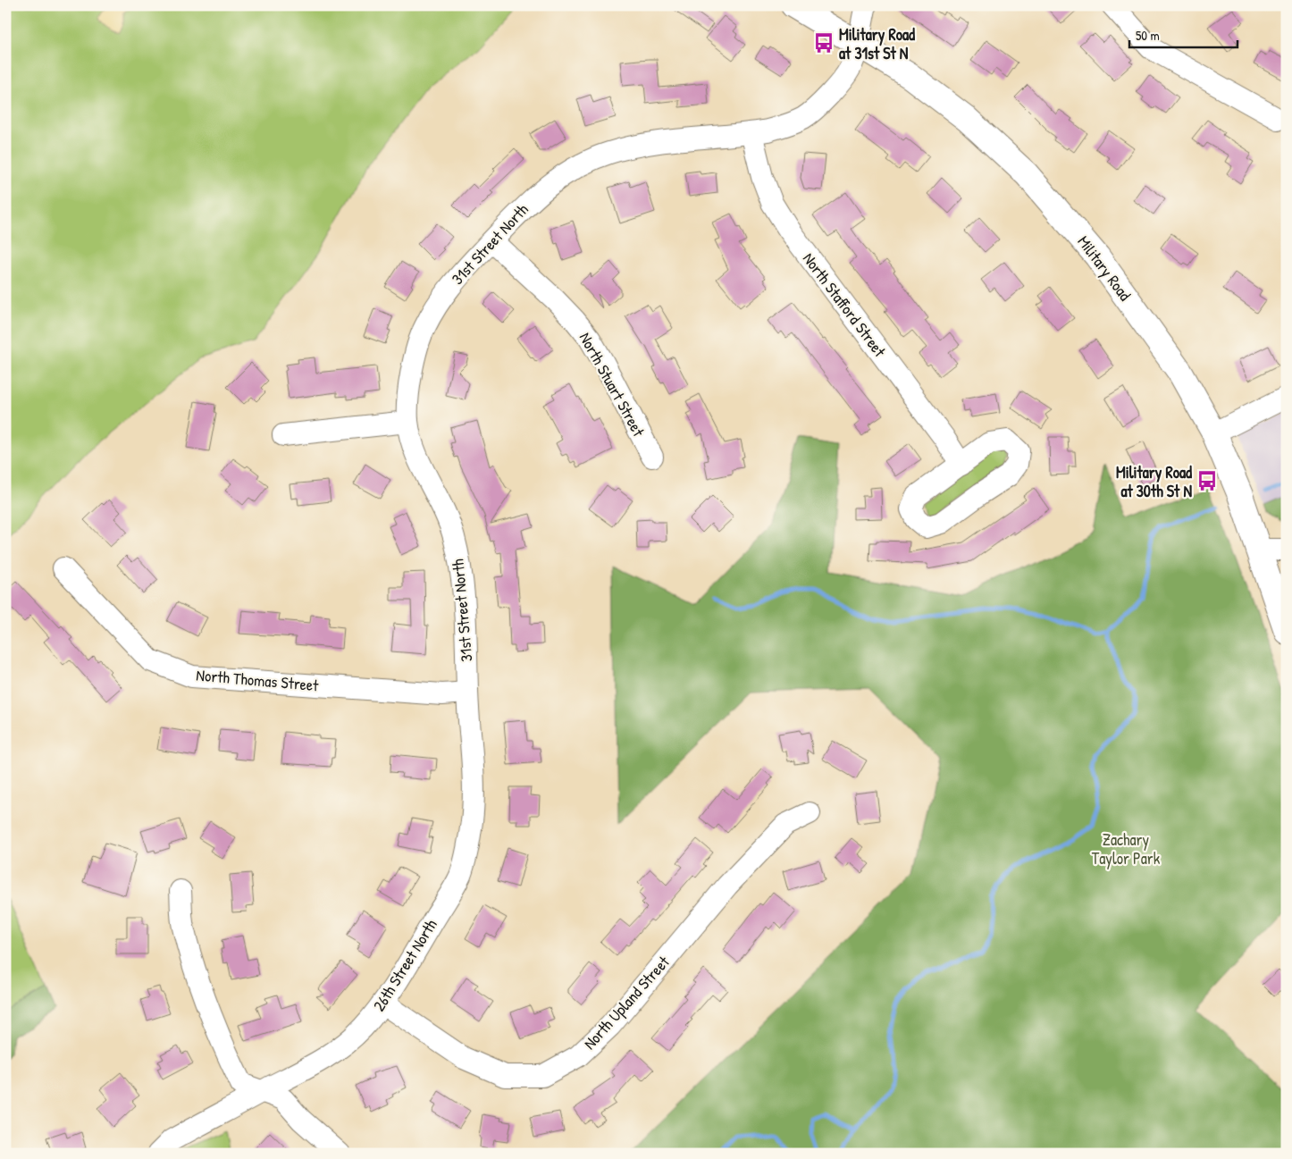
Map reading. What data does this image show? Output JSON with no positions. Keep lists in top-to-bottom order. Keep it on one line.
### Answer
{"streets":{"main road":["Military Road"],"street":["31st Street North","North Stafford Street","North Stuart Street","North Thomas Street","26th Street North","North Upland Street"]},"crossings":[["31st Street North","Military Road"],["31st Street North","North Stafford Street"],["31st Street North","North Stuart Street"],["31st Street North","North Thomas Street"],["31st Street North","26th Street North"],["North Thomas Street","26th Street North"],["26th Street North","North Upland Street"]],"parks":["Zachary Taylor Park"],"places":{"bus stop":["Military Road at 31st St N","Military Road at 30th St N"]},"scale_bar":"50 m"}
